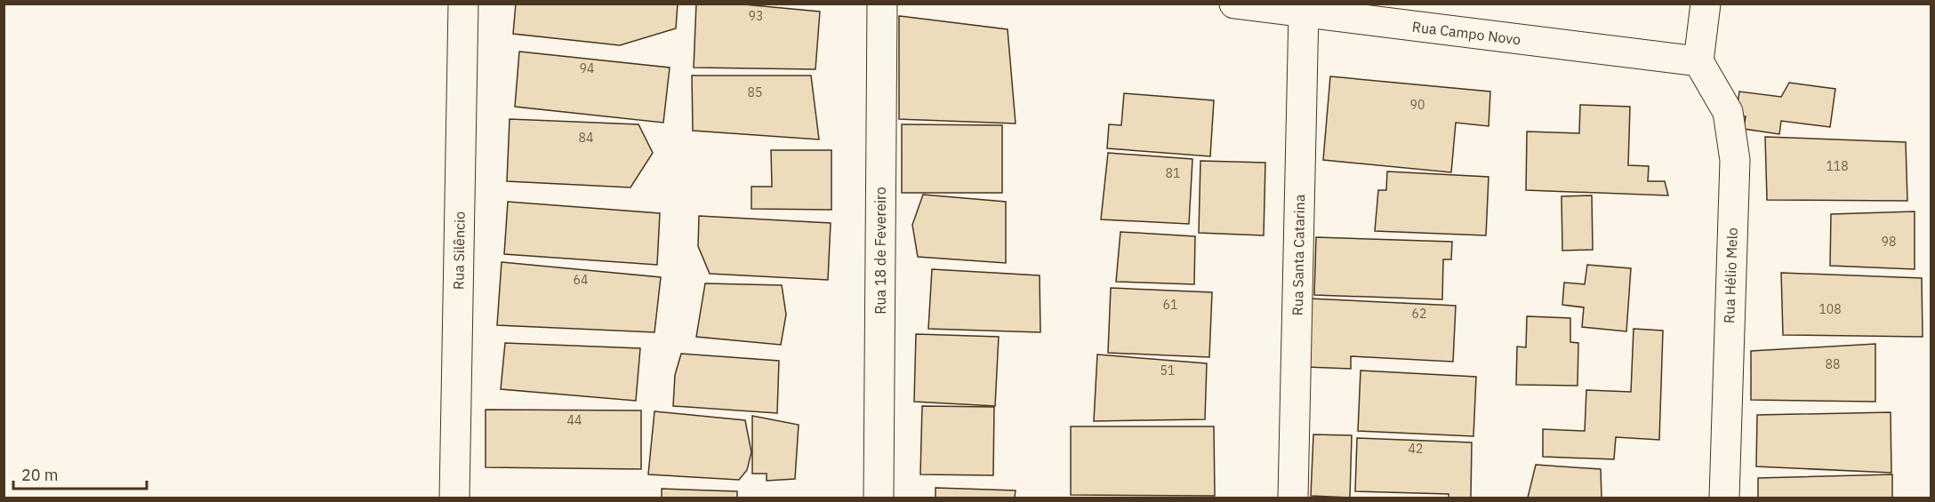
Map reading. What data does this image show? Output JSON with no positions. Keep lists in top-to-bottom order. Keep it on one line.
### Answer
{"streets":{"street":["Rua Campo Novo","Rua Silêncio","Rua 18 de Fevereiro","Rua Santa Catarina","Rua Hélio Melo"]},"crossings":[["Rua Campo Novo","Rua Santa Catarina"],["Rua Campo Novo","Rua Hélio Melo"]],"house_numbers":["93","94","85","90","84","118","81","98","64","61","108","62","88","51","44","42"],"scale_bar":"20 m"}
